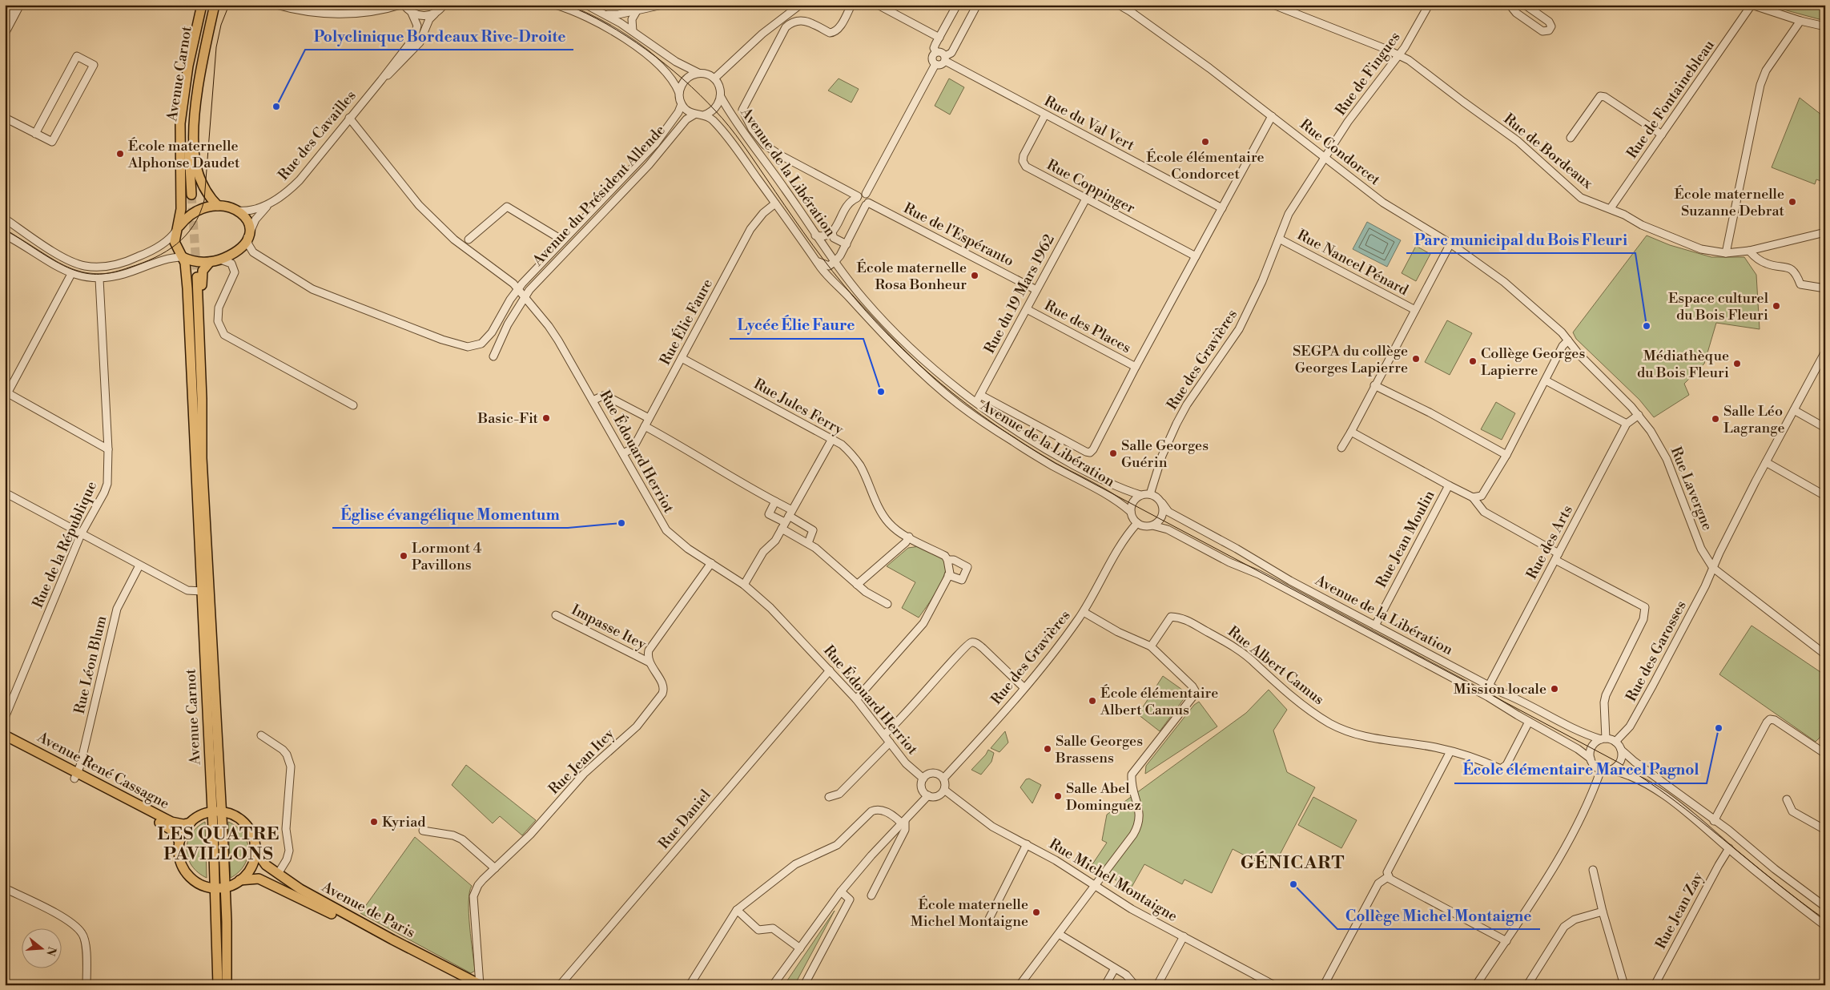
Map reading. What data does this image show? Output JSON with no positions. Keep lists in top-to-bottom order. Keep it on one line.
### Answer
{"streets":{"main road":["Avenue Carnot","Avenue René Cassagne","Avenue de Paris"],"street":["Rue de Fingues","Rue de Fontainebleau","Rue du Val Vert","Rue des Cavailles","Rue de Bordeaux","Rue Condorcet","Avenue de la Libération","Rue Coppinger","Avenue du Président Allende","Rue de l'Espéranto","Rue Nancel Pénard","Rue du 19 Mars 1962","Rue Élie Faure","Rue des Places","Rue des Gravières","Rue Jules Ferry","Rue Édouard Herriot","Rue Lavergne","Rue Jean Moulin","Rue des Arts","Rue de la République","Impasse Itey","Rue des Garosses","Rue Léon Blum","Rue Albert Camus","Rue Jean Itey","Rue Daniel","Rue Michel Montaigne","Rue Jean Zay"]},"crossings":[["Avenue Carnot","Avenue de Paris"],["Rue de Fingues","Rue de Bordeaux"],["Rue de Fingues","Rue Condorcet"],["Rue de Fingues","Rue des Gravières"],["Rue de Fontainebleau","Rue de Bordeaux"],["Rue du Val Vert","Rue Coppinger"],["Rue des Cavailles","Avenue du Président Allende"],["Rue des Cavailles","Rue Édouard Herriot"],["Rue Condorcet","Rue des Gravières"],["Rue Condorcet","Rue Lavergne"],["Avenue de la Libération","Avenue du Président Allende"],["Avenue de la Libération","Rue du 19 Mars 1962"],["Avenue de la Libération","Rue Élie Faure"],["Avenue de la Libération","Rue des Gravières"],["Avenue de la Libération","Rue Jean Moulin"],["Avenue de la Libération","Rue des Arts"],["Avenue de la Libération","Rue des Garosses"],["Rue Coppinger","Rue du 19 Mars 1962"],["Avenue du Président Allende","Rue Édouard Herriot"],["Rue de l'Espéranto","Rue du 19 Mars 1962"],["Rue Nancel Pénard","Rue des Gravières"],["Rue du 19 Mars 1962","Rue des Places"],["Rue Élie Faure","Rue Jules Ferry"],["Rue Élie Faure","Rue Édouard Herriot"],["Rue des Gravières","Rue Édouard Herriot"],["Rue des Gravières","Rue Michel Montaigne"],["Rue Édouard Herriot","Rue Daniel"],["Rue Édouard Herriot","Rue Michel Montaigne"],["Rue Lavergne","Rue des Arts"],["Rue Lavergne","Rue des Garosses"],["Impasse Itey","Rue Jean Itey"],["Rue Léon Blum","Avenue René Cassagne"],["Rue Jean Itey","Avenue de Paris"]],"districts":["LES QUATRE PAVILLONS","GÉNICART"],"places":["Polyclinique Bordeaux Rive-Droite","École élémentaire Condorcet","École maternelle Alphonse Daudet","École maternelle Suzanne Debrat","École maternelle Rosa Bonheur","Espace culturel du Bois Fleuri","Parc municipal du Bois Fleuri","SEGPA du collège Georges Lapierre","Collège Georges Lapierre","Médiathèque du Bois Fleuri","Lycée Élie Faure","Basic-Fit","Salle Léo Lagrange","Salle Georges Guérin","Église évangélique Momentum","Lormont 4 Pavillons","Mission locale","École élémentaire Albert Camus","École élémentaire Marcel Pagnol","Salle Georges Brassens","Salle Abel Dominguez","Kyriad","Collège Michel Montaigne","École maternelle Michel Montaigne"],"north":"right"}
